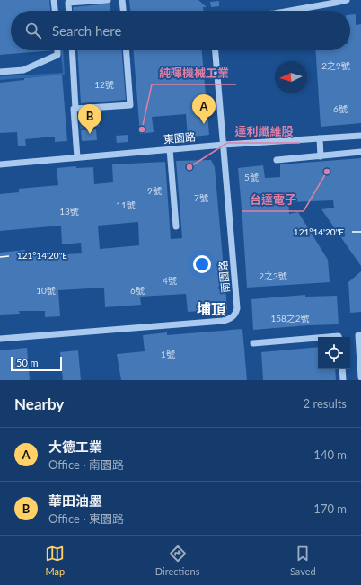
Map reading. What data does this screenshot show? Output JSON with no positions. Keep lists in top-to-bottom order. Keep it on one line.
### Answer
{"streets":{"street":["東園路","南園路"]},"crossings":[["東園路","南園路"]],"districts":["埔頂"],"places":["純暉機械工業","達利纖維股","台達電子"],"house_numbers":["2之9號","12號","6號","5號","9號","7號","11號","13號","2之3號","4號","10號","6號","158之2號","1號"],"scale_bar":"50 m","north":"left","page":{"search":"Search here","pins":["A","B"],"scale":"50 m","heading":["Nearby","2 results"],"list":[{"mark":"A","name":"大德工業","note":"Office · 南園路","value":"140 m"},{"mark":"B","name":"華田油墨","note":"Office · 東園路","value":"170 m"}],"nav":["Map","Directions","Saved"]},"coordinates":["121°14'20\"E"]}
